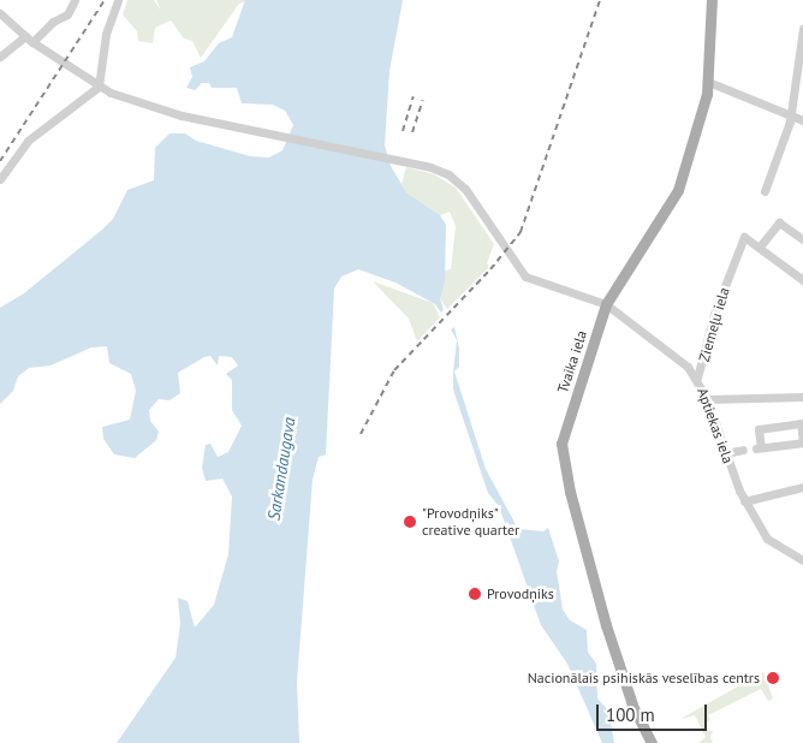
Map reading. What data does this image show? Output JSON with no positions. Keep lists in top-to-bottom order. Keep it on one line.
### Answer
{"streets":{"main road":["Tvaika iela"],"street":["Ziemeļu iela","Aptiekas iela"]},"crossings":[["Ziemeļu iela","Aptiekas iela"],["Tvaika iela","Aptiekas iela"]],"water":["Sarkandaugava"],"places":["\"Provodņiks\" creative quarter","Provodņiks","Nacionālais psihiskās veselības centrs"],"scale_bar":"100 m"}
